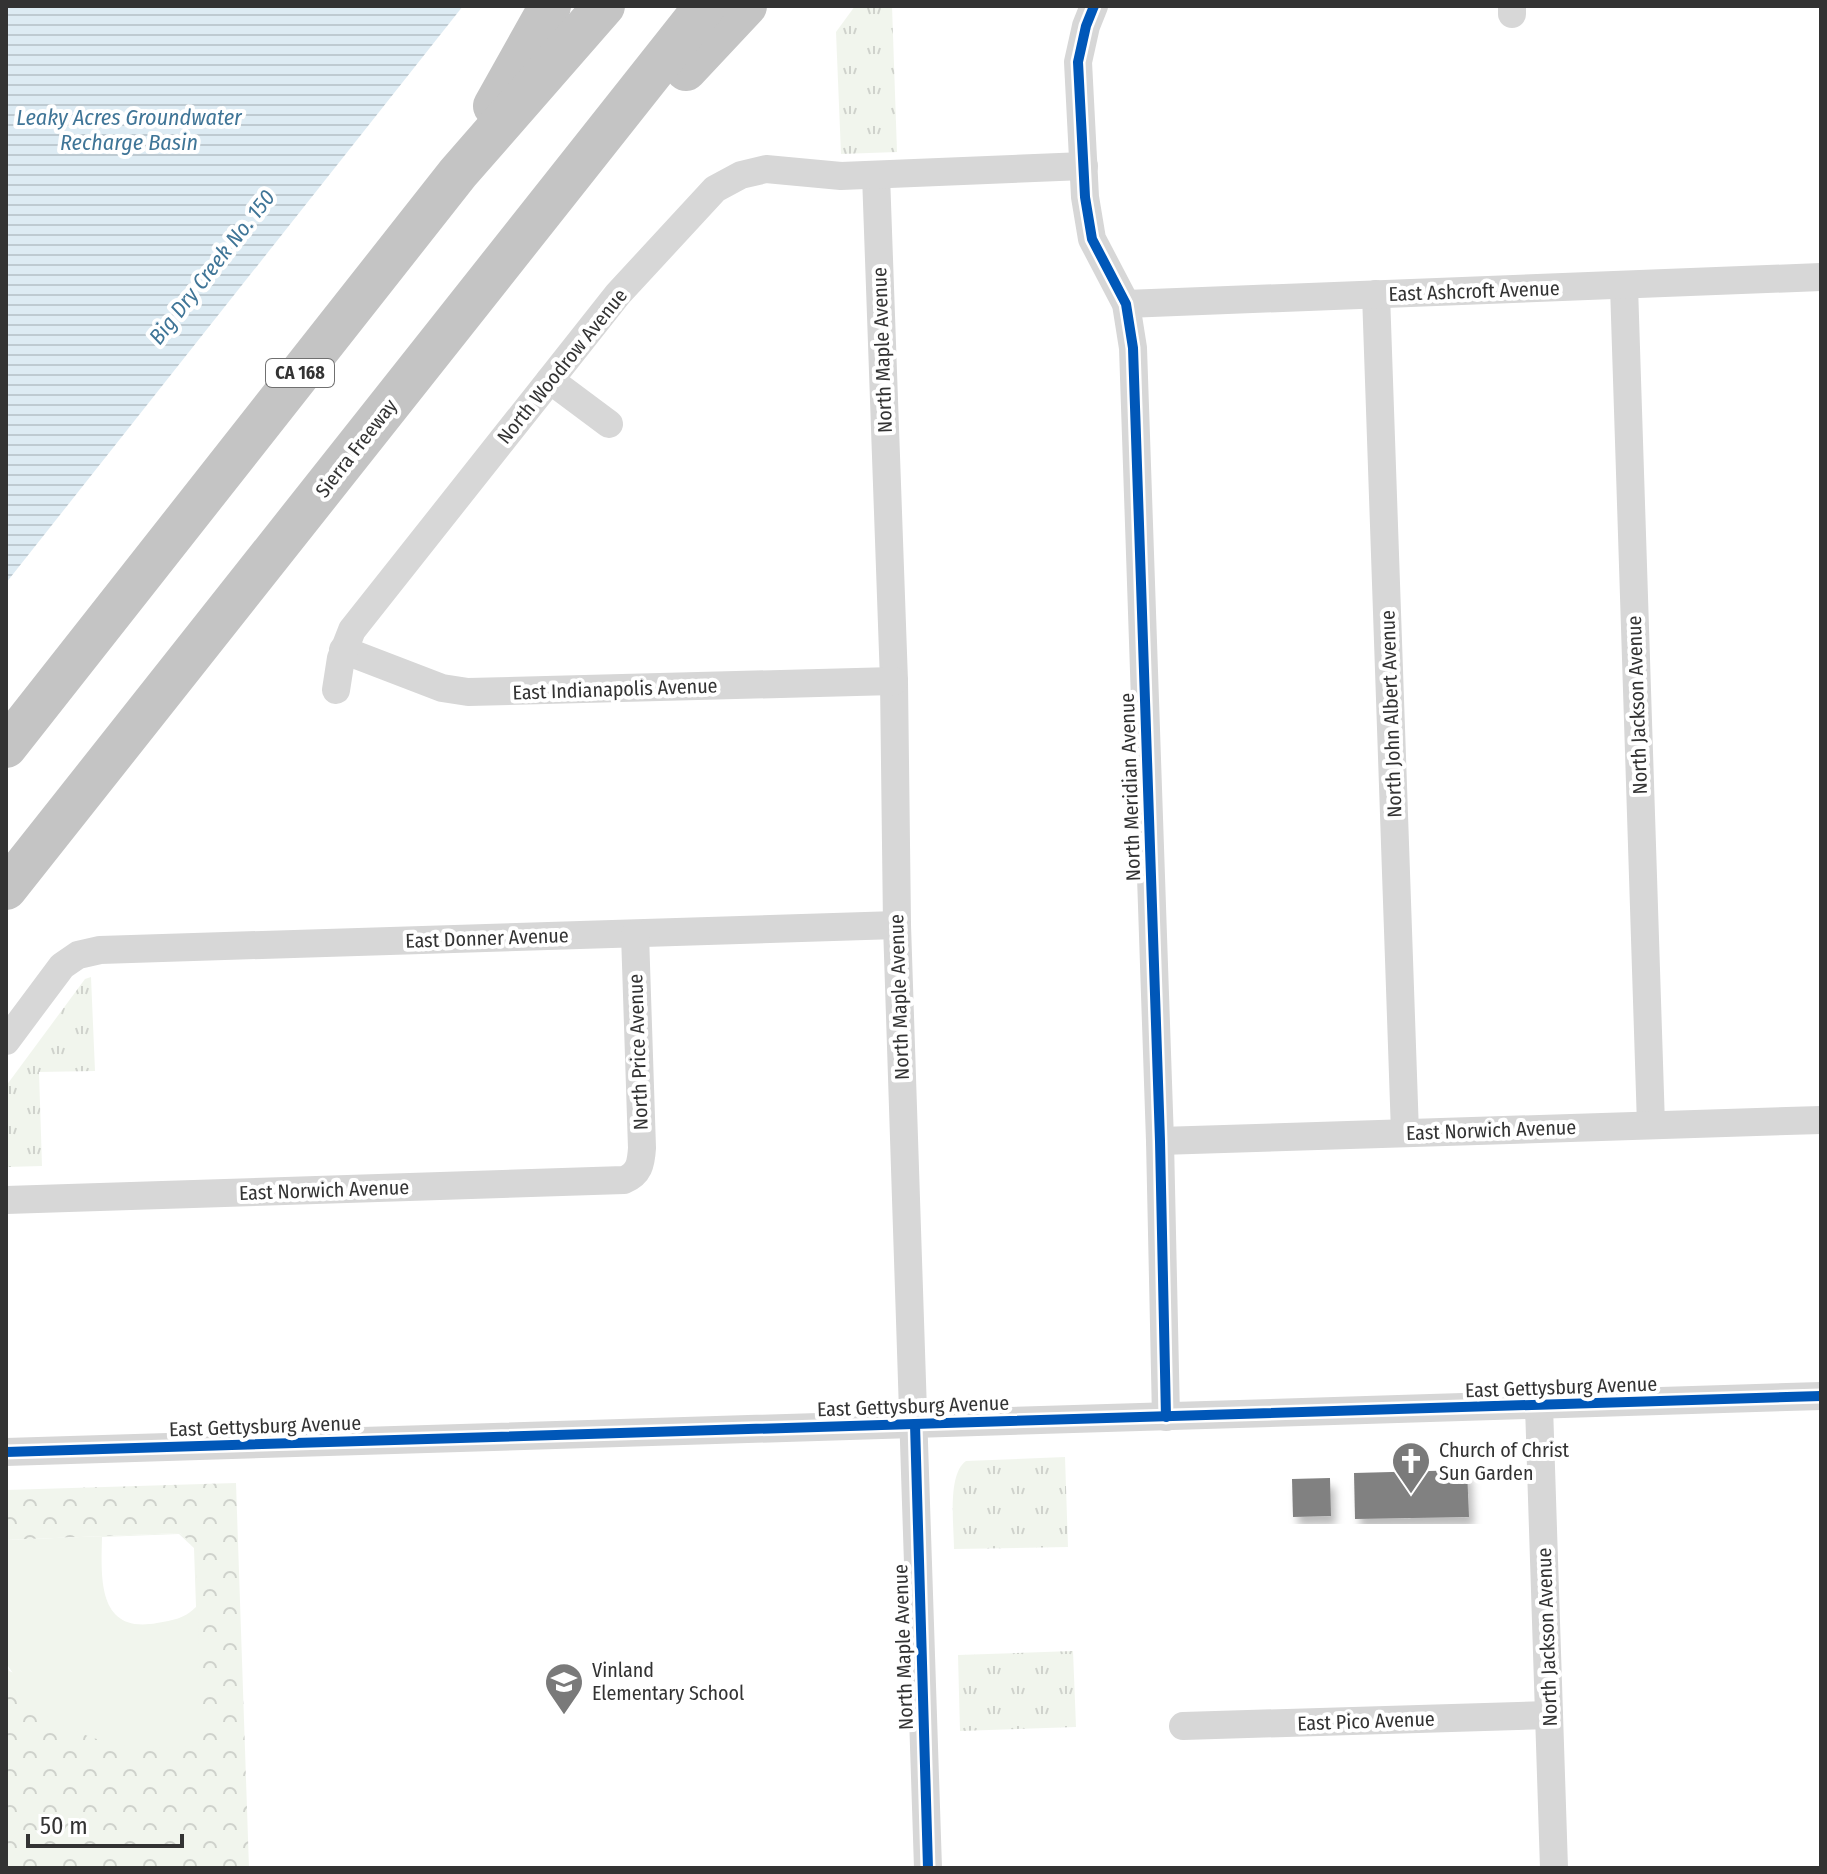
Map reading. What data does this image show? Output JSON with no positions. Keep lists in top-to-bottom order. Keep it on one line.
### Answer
{"streets":{"highway":["CA 168","Sierra Freeway"],"street":["East Ashcroft Avenue","North Maple Avenue","North Woodrow Avenue","East Indianapolis Avenue","North Jackson Avenue","North John Albert Avenue","North Meridian Avenue","East Donner Avenue","North Price Avenue","East Norwich Avenue","East Gettysburg Avenue","East Pico Avenue"]},"crossings":[["East Ashcroft Avenue","North Jackson Avenue"],["East Ashcroft Avenue","North John Albert Avenue"],["East Ashcroft Avenue","North Meridian Avenue"],["North Maple Avenue","North Woodrow Avenue"],["North Maple Avenue","East Indianapolis Avenue"],["North Maple Avenue","East Donner Avenue"],["North Maple Avenue","East Gettysburg Avenue"],["North Woodrow Avenue","East Indianapolis Avenue"],["North Woodrow Avenue","North Meridian Avenue"],["North Jackson Avenue","East Norwich Avenue"],["North Jackson Avenue","East Gettysburg Avenue"],["North Jackson Avenue","East Pico Avenue"],["North John Albert Avenue","East Norwich Avenue"],["North Meridian Avenue","East Norwich Avenue"],["North Meridian Avenue","East Gettysburg Avenue"],["East Donner Avenue","North Price Avenue"],["North Price Avenue","East Norwich Avenue"]],"water":["Leaky Acres Groundwater Recharge Basin","Big Dry Creek No. 150"],"places":{"church":["Church of Christ Sun Garden"],"school or university":["Vinland Elementary School"]},"scale_bar":"50 m"}
